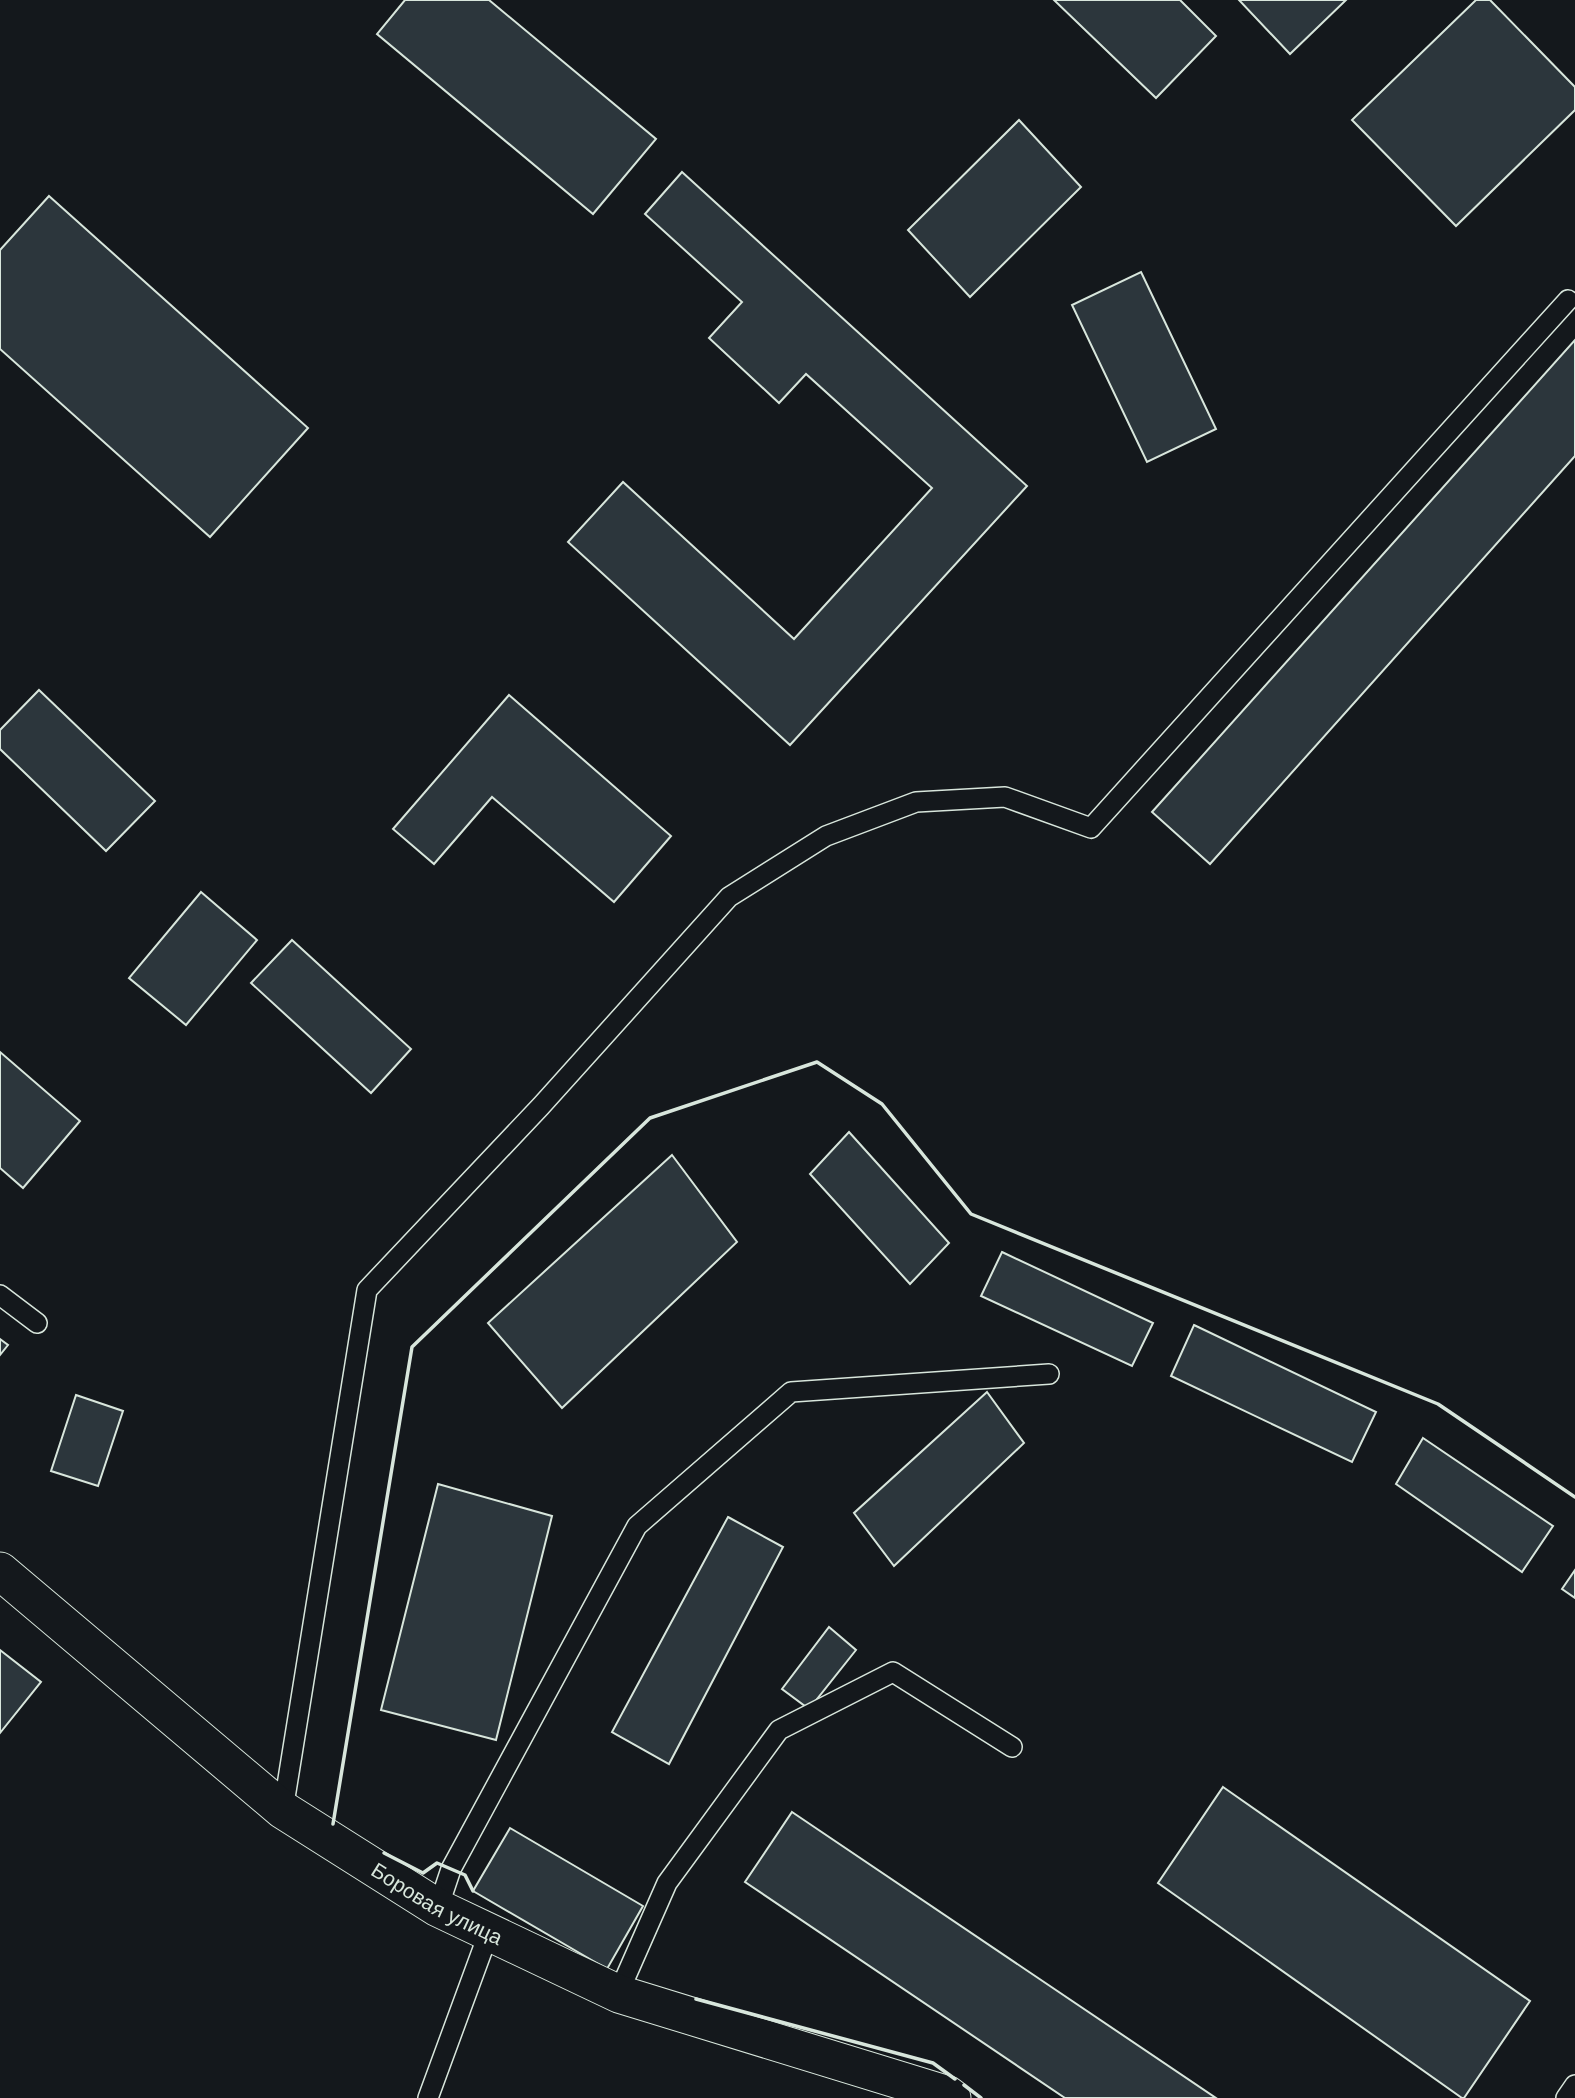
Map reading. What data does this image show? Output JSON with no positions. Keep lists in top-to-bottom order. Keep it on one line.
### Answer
{"streets":{"street":["Боровая улица"]}}
